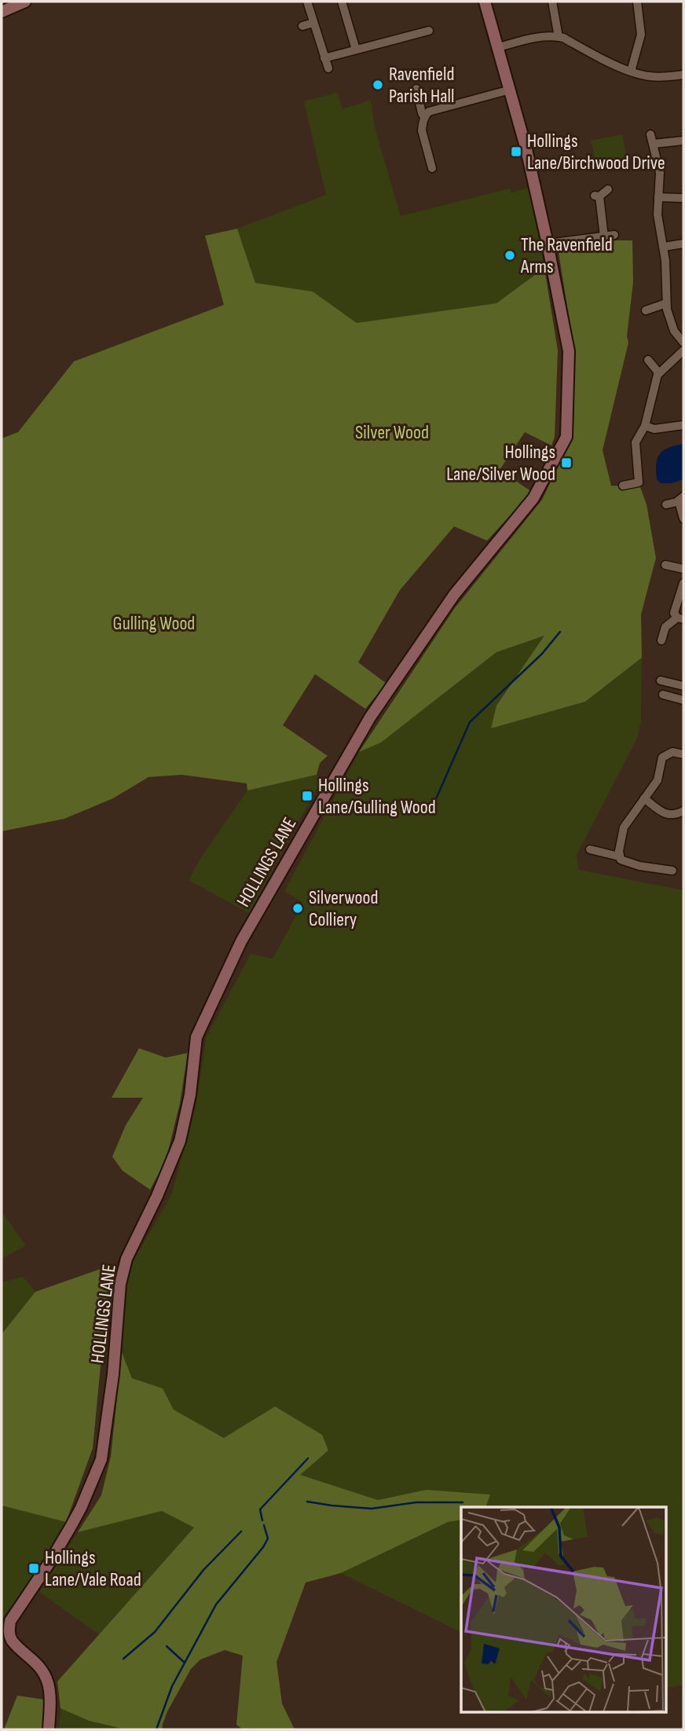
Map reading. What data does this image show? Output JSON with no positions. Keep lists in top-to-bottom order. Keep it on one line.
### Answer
{"streets":{"street":["HOLLINGS LANE"]},"parks":["Silver Wood","Gulling Wood"],"places":{"other":["Ravenfield Parish Hall","The Ravenfield Arms","Silverwood Colliery"],"transit":["Hollings Lane/Birchwood Drive","Hollings Lane/Silver Wood","Hollings Lane/Gulling Wood","Hollings Lane/Vale Road"]}}
